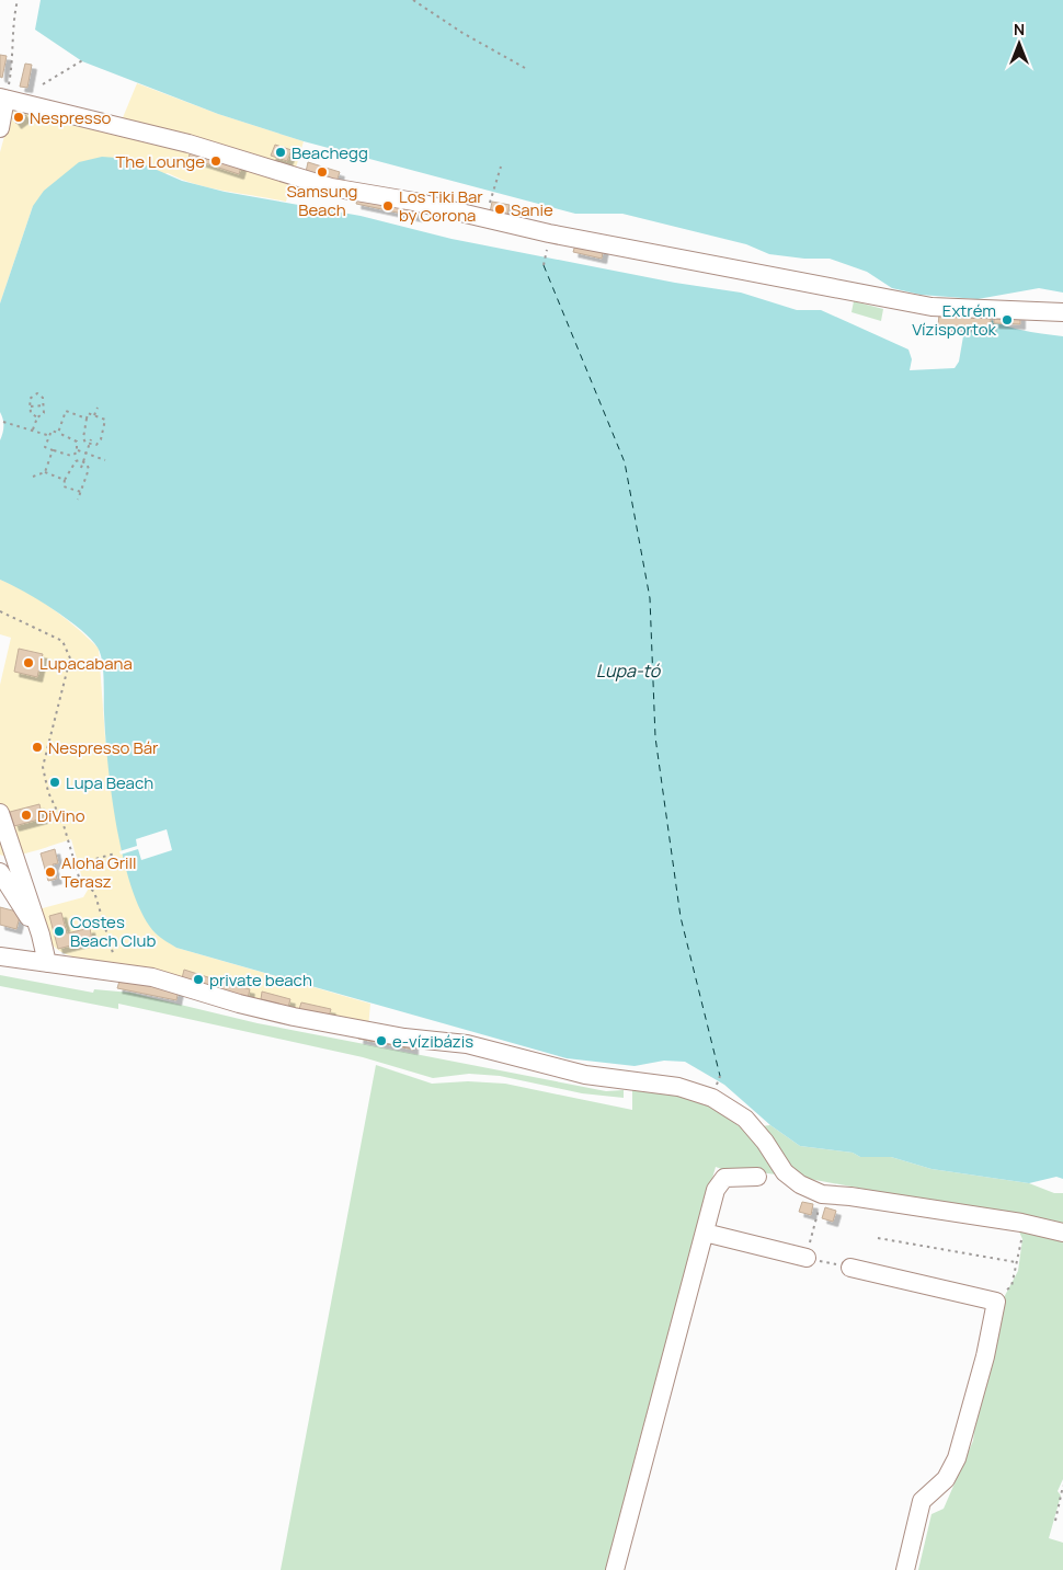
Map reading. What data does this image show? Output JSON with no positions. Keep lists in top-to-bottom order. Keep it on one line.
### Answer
{"water":["Lupa-tó"],"places":["Nespresso","Beachegg","The Lounge","Samsung Beach","Los Tiki Bar by Corona","Sanie","Extrém Vízisportok","Lupacabana","Nespresso Bár","Lupa Beach","DiVino","Aloha Grill Terasz","Costes Beach Club","private beach","e-vízibázis"],"north":"top"}
